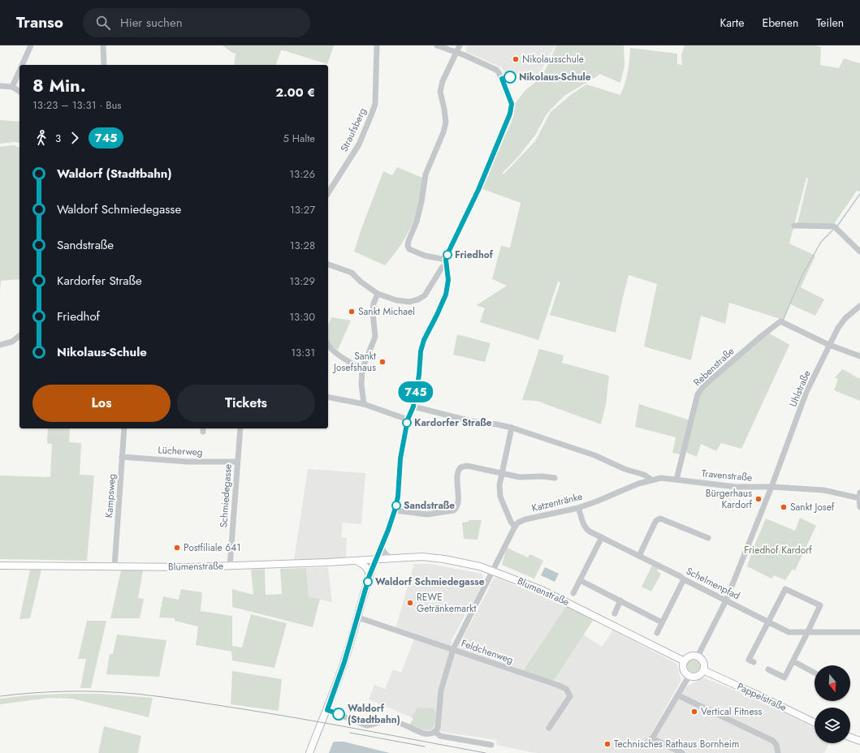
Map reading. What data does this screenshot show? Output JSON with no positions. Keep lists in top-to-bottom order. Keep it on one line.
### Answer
{"streets":{"main road":["Blumenstraße","Pappelstraße"],"street":["Straufsberg","Rebenstraße","Uhlstraße","Lücherweg","Travenstraße","Kampsweg","Schmiedegasse","Katzentränke","Schelmenpfad","Feldchenweg"]},"crossings":[["Rebenstraße","Uhlstraße"],["Rebenstraße","Travenstraße"],["Uhlstraße","Travenstraße"],["Uhlstraße","Blumenstraße"],["Uhlstraße","Schelmenpfad"],["Uhlstraße","Pappelstraße"],["Lücherweg","Kampsweg"],["Lücherweg","Schmiedegasse"],["Travenstraße","Katzentränke"],["Kampsweg","Blumenstraße"],["Schmiedegasse","Blumenstraße"],["Katzentränke","Schelmenpfad"],["Blumenstraße","Pappelstraße"]],"parks":["Friedhof Kardorf"],"places":["Nikolausschule","Nikolaus-Schule","Friedhof","Sankt Michael","Sankt Josefshaus","Kardorfer Straße","Bürgerhaus Kardorf","Sandstraße","Sankt Josef","Postfiliale 641","Waldorf Schmiedegasse","REWE Getränkemarkt","Vertical Fitness","Waldorf (Stadtbahn)","Technisches Rathaus Bornheim"],"lines":["bus line 745"],"north":"bottom","page":{"header":"Transo","search":"Hier suchen","nav":["Karte","Ebenen","Teilen"],"on_map":"745","heading":["8 Min.","13:23 – 13:31 · Bus","2.00 €"],"legs":["3","745","5 Halte"],"list":[{"name":"Waldorf (Stadtbahn)","value":"13:26"},{"name":"Waldorf Schmiedegasse","value":"13:27"},{"name":"Sandstraße","value":"13:28"},{"name":"Kardorfer Straße","value":"13:29"},{"name":"Friedhof","value":"13:30"},{"name":"Nikolaus-Schule","value":"13:31"}],"buttons":["Los","Tickets"]}}
